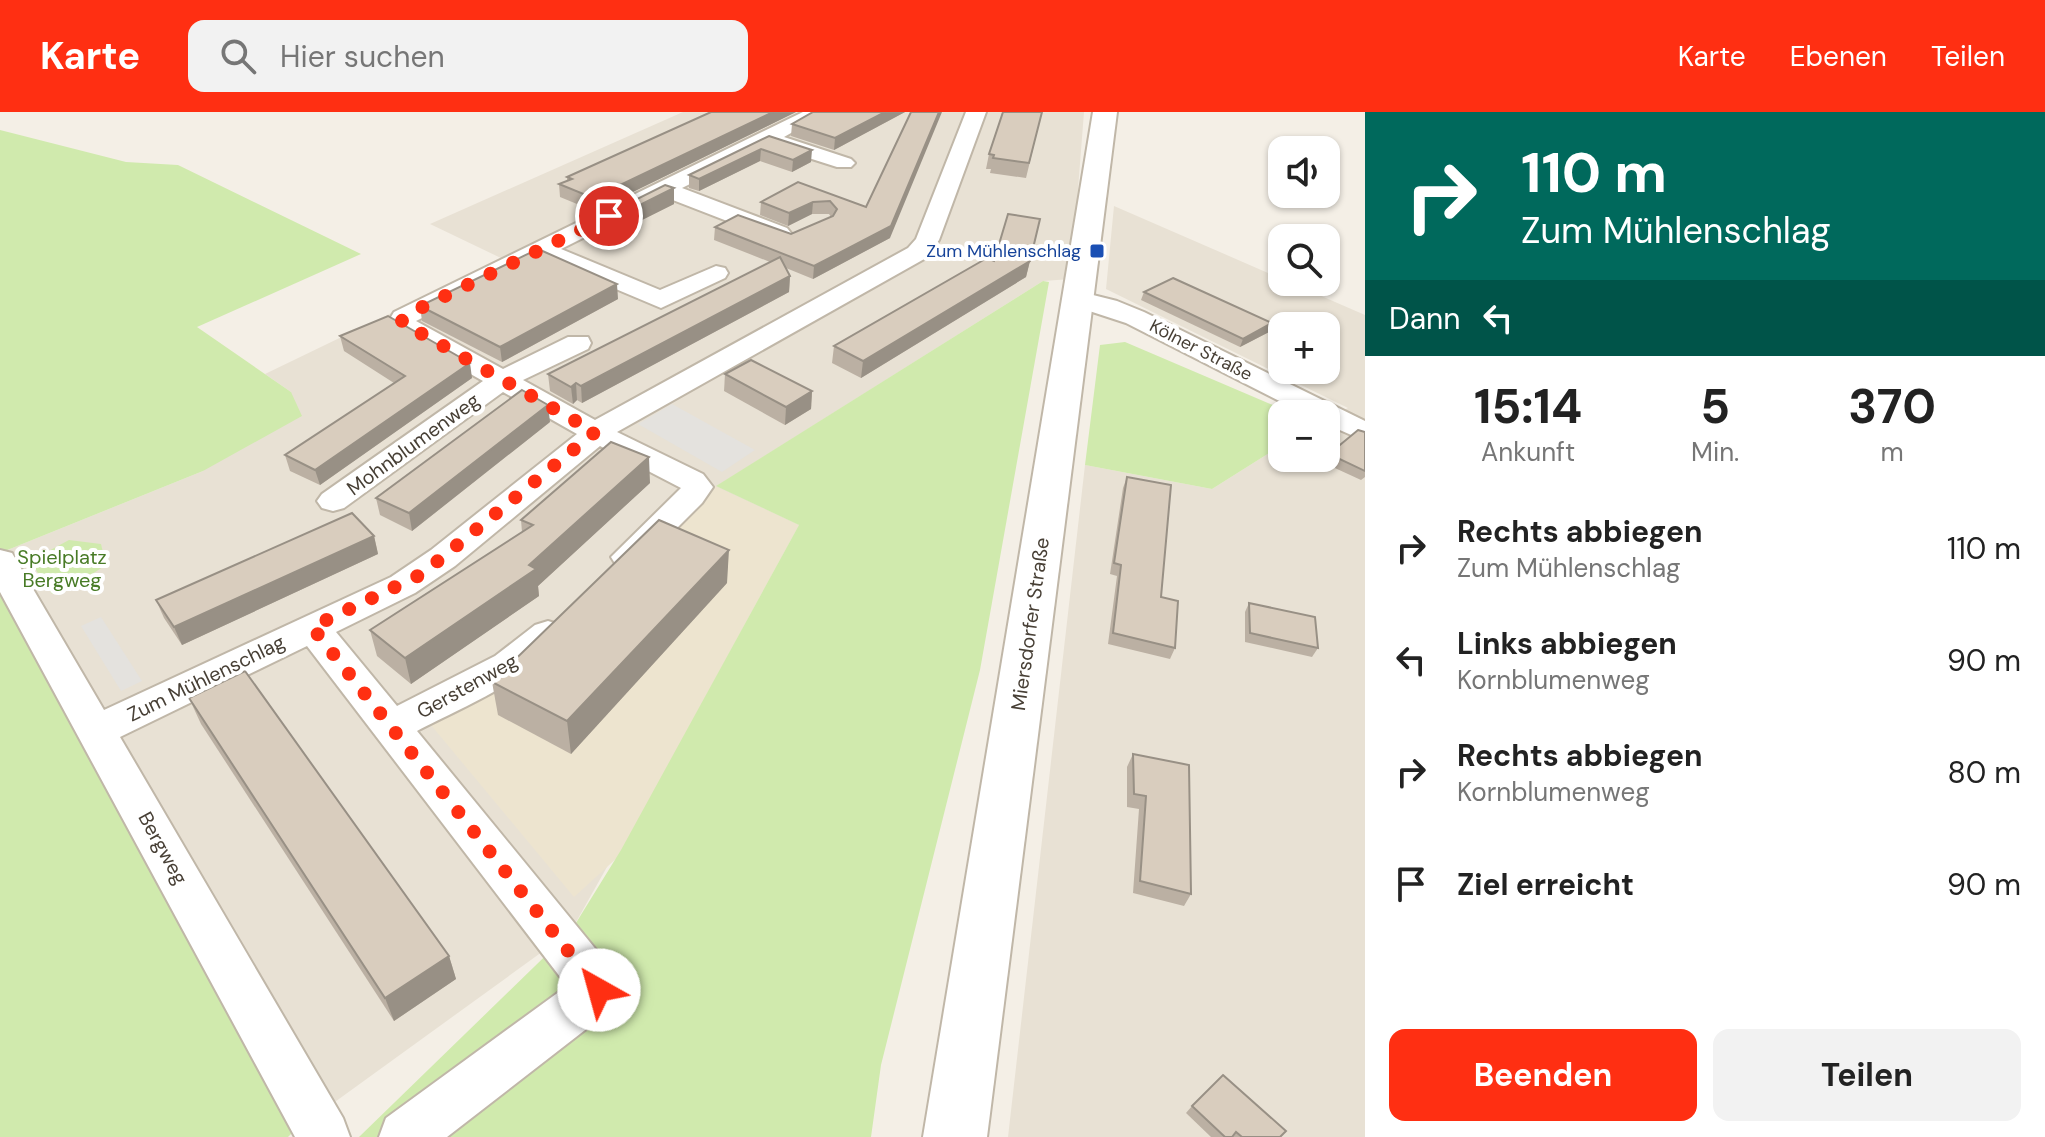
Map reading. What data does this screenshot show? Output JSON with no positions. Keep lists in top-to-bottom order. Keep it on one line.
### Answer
{"streets":{"street":["Kölner Straße","Mohnblumenweg","Miersdorfer Straße","Zum Mühlenschlag","Gerstenweg","Bergweg"]},"crossings":[["Kölner Straße","Miersdorfer Straße"],["Zum Mühlenschlag","Bergweg"]],"parks":["Spielplatz Bergweg"],"places":{"transit":["Zum Mühlenschlag"]},"page":{"header":"Karte","search":"Hier suchen","nav":["Karte","Ebenen","Teilen"],"turn":["110 m","Zum Mühlenschlag"],"map_buttons":["+","−"],"then":"Dann","eta":["15:14","Ankunft","5","Min.","370","m"],"list":[{"name":"Rechts abbiegen","note":"Zum Mühlenschlag","value":"110 m"},{"name":"Links abbiegen","note":"Kornblumenweg","value":"90 m"},{"name":"Rechts abbiegen","note":"Kornblumenweg","value":"80 m"},{"name":"Ziel erreicht","value":"90 m"}],"buttons":["Beenden","Teilen"]}}
